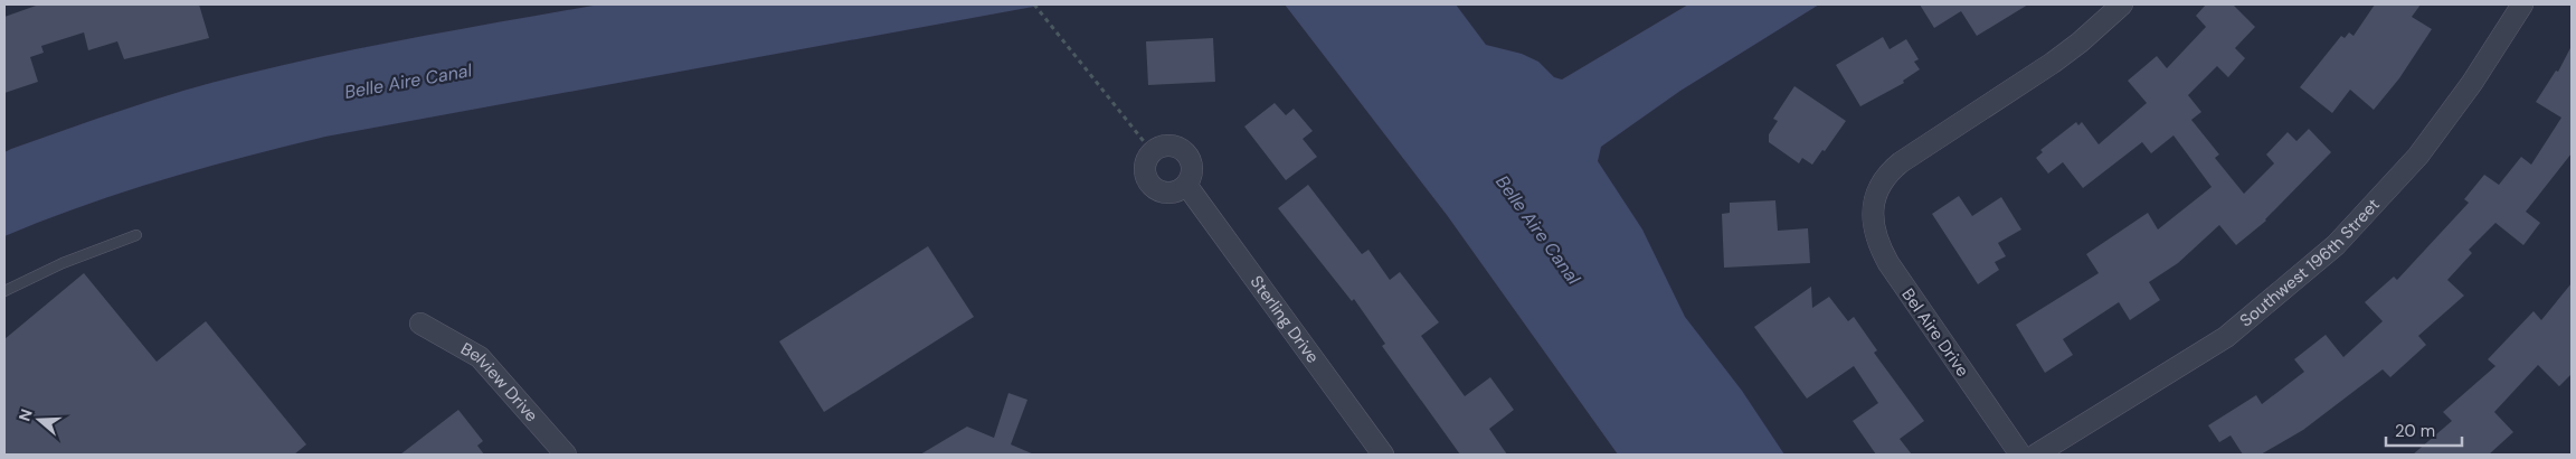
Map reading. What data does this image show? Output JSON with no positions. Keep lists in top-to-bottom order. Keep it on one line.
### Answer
{"streets":{"street":["Southwest 196th Street","Sterling Drive","Bel Aire Drive","Belview Drive"]},"water":["Belle Aire Canal"],"scale_bar":"20 m","north":"left"}
